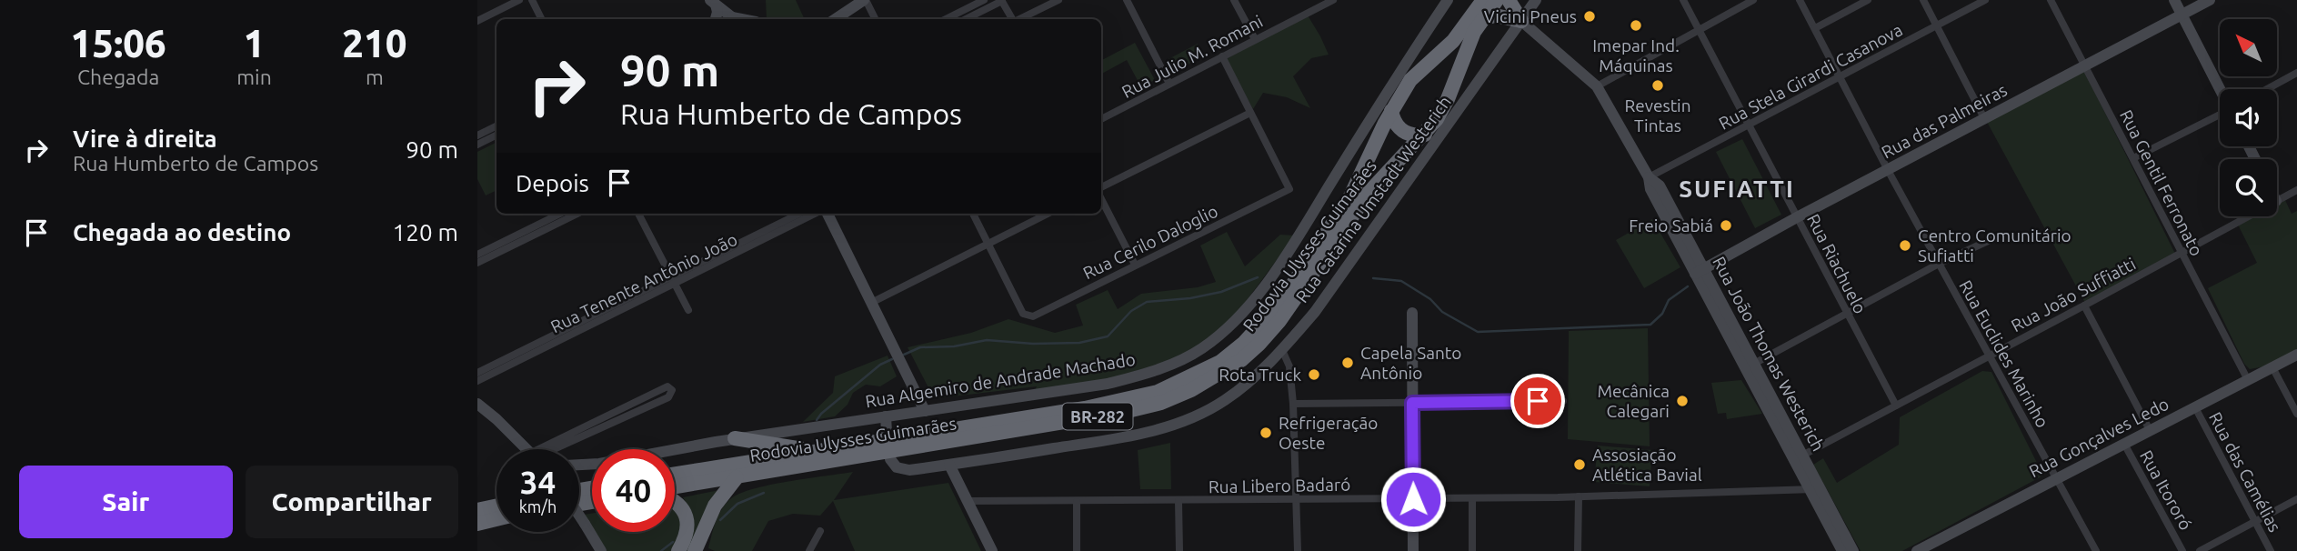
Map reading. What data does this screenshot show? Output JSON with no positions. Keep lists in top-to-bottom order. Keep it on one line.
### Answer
{"streets":{"highway":["Rodovia Ulysses Guimarães","BR-282"],"street":["Rua Julio M. Romani","Rua Stela Girardi Casanova","Rua das Palmeiras","Rua Gentil Ferronato","Rua Catarina Umstadt Westerich","Rua Cerilo Daloglio","Rua Riachuelo","Rua Tenente Antônio João","Rua João Suffiatti","Rua João Thomas Westerich","Rua Euclides Marinho","Rua Algemiro de Andrade Machado","Rua Gonçalves Ledo","Rua das Camélias","Rua Libero Badaró","Rua Itororó"]},"crossings":[["Rua Stela Girardi Casanova","Rua Riachuelo"],["Rua Stela Girardi Casanova","Rua João Thomas Westerich"],["Rua Stela Girardi Casanova","Rua Euclides Marinho"],["Rua das Palmeiras","Rua Gentil Ferronato"],["Rua das Palmeiras","Rua Riachuelo"],["Rua das Palmeiras","Rua João Thomas Westerich"],["Rua das Palmeiras","Rua Euclides Marinho"],["Rua Gentil Ferronato","Rua João Suffiatti"],["Rua Gentil Ferronato","Rua Gonçalves Ledo"],["Rua Catarina Umstadt Westerich","Rua João Thomas Westerich"],["Rua Riachuelo","Rua João Suffiatti"],["Rua João Suffiatti","Rua João Thomas Westerich"],["Rua João Suffiatti","Rua Euclides Marinho"],["Rua João Suffiatti","Rua Itororó"],["Rua João Thomas Westerich","Rua Libero Badaró"],["Rua Euclides Marinho","Rua Gonçalves Ledo"],["Rua Gonçalves Ledo","Rua das Camélias"],["Rua Gonçalves Ledo","Rua Itororó"]],"districts":["SUFIATTI"],"places":["Vicini Pneus","Imepar Ind. Máquinas","Revestin Tintas","Freio Sabiá","Centro Comunitário Sufiatti","Capela Santo Antônio","Rota Truck","Mecânica Calegari","Refrigeração Oeste","Assosiação Atlética Bavial"],"north":"top left","page":{"eta":["15:06","Chegada","1","min","210","m"],"turn":["90 m","Rua Humberto de Campos"],"list":[{"name":"Vire à direita","note":"Rua Humberto de Campos","value":"90 m"},{"name":"Chegada ao destino","value":"120 m"}],"then":"Depois","speed":"34 km/h","limit":"40","buttons":["Sair","Compartilhar"]}}
